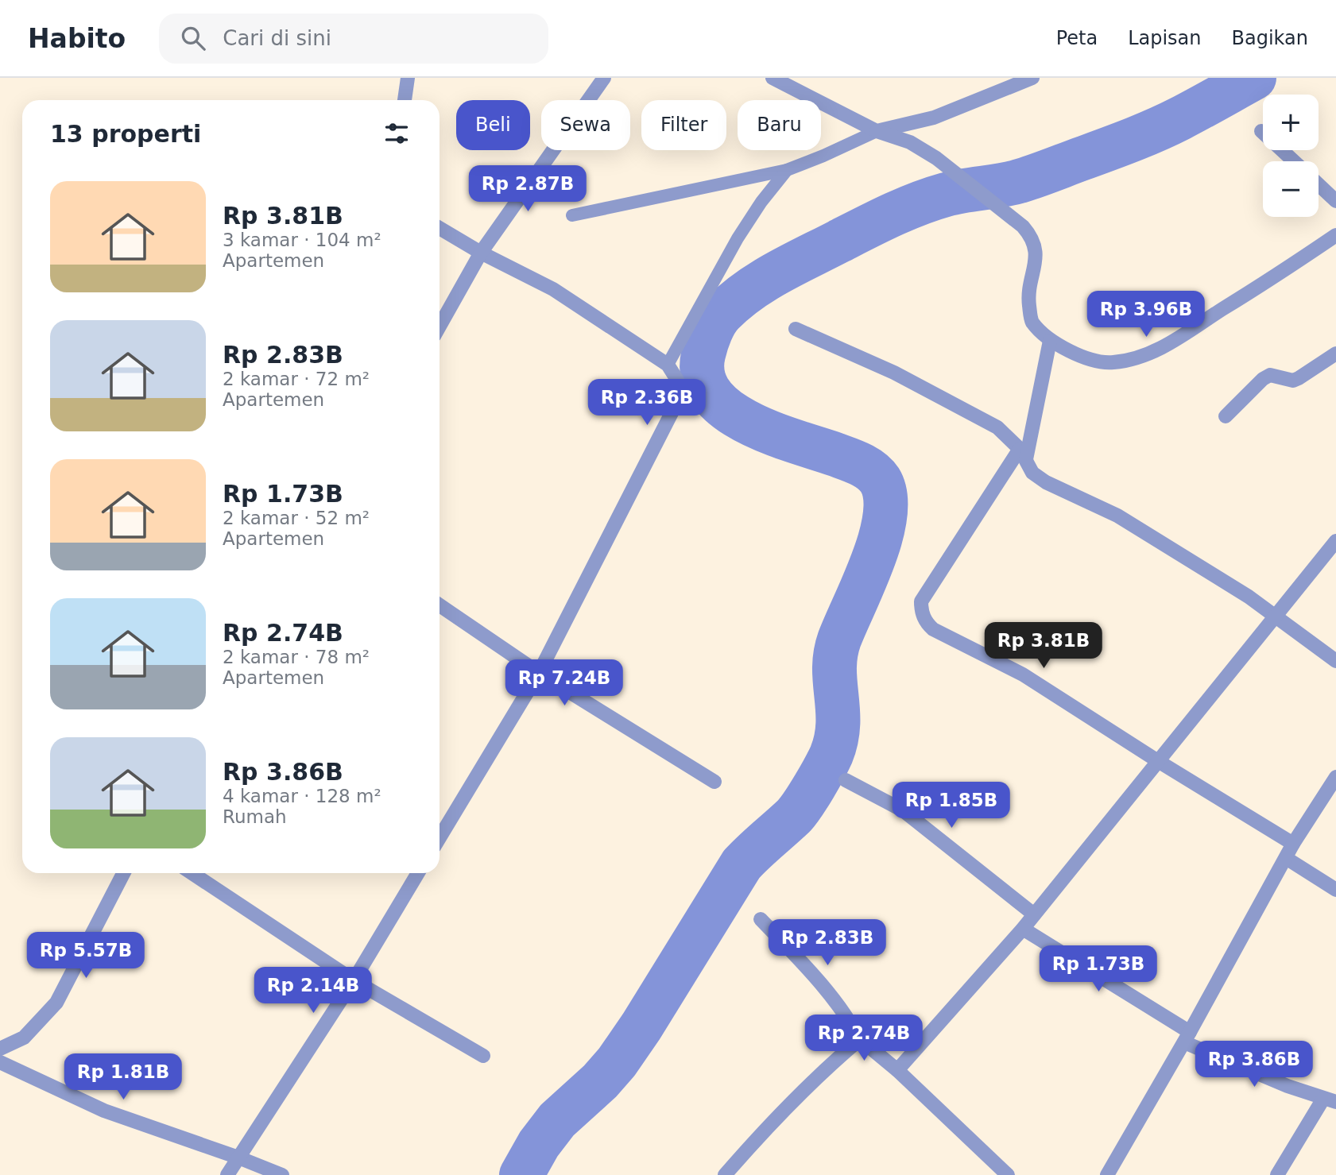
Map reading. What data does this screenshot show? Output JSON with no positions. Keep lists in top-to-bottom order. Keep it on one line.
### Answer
{"page":{"header":"Habito","search":"Cari di sini","nav":["Peta","Lapisan","Bagikan"],"map_buttons":["+","−"],"chip":["Beli","Sewa","Filter","Baru"],"heading":"13 properti","price":["Rp 2.87B","Rp 3.96B","Rp 2.36B","Rp 3.81B","Rp 7.24B","Rp 1.85B","Rp 2.83B","Rp 5.57B","Rp 1.73B","Rp 2.14B","Rp 2.74B","Rp 3.86B","Rp 1.81B"],"list":[{"name":"Rp 3.81B","note":"3 kamar · 104 m² · Apartemen"},{"name":"Rp 2.83B","note":"2 kamar · 72 m² · Apartemen"},{"name":"Rp 1.73B","note":"2 kamar · 52 m² · Apartemen"},{"name":"Rp 2.74B","note":"2 kamar · 78 m² · Apartemen"},{"name":"Rp 3.86B","note":"4 kamar · 128 m² · Rumah"}]}}
